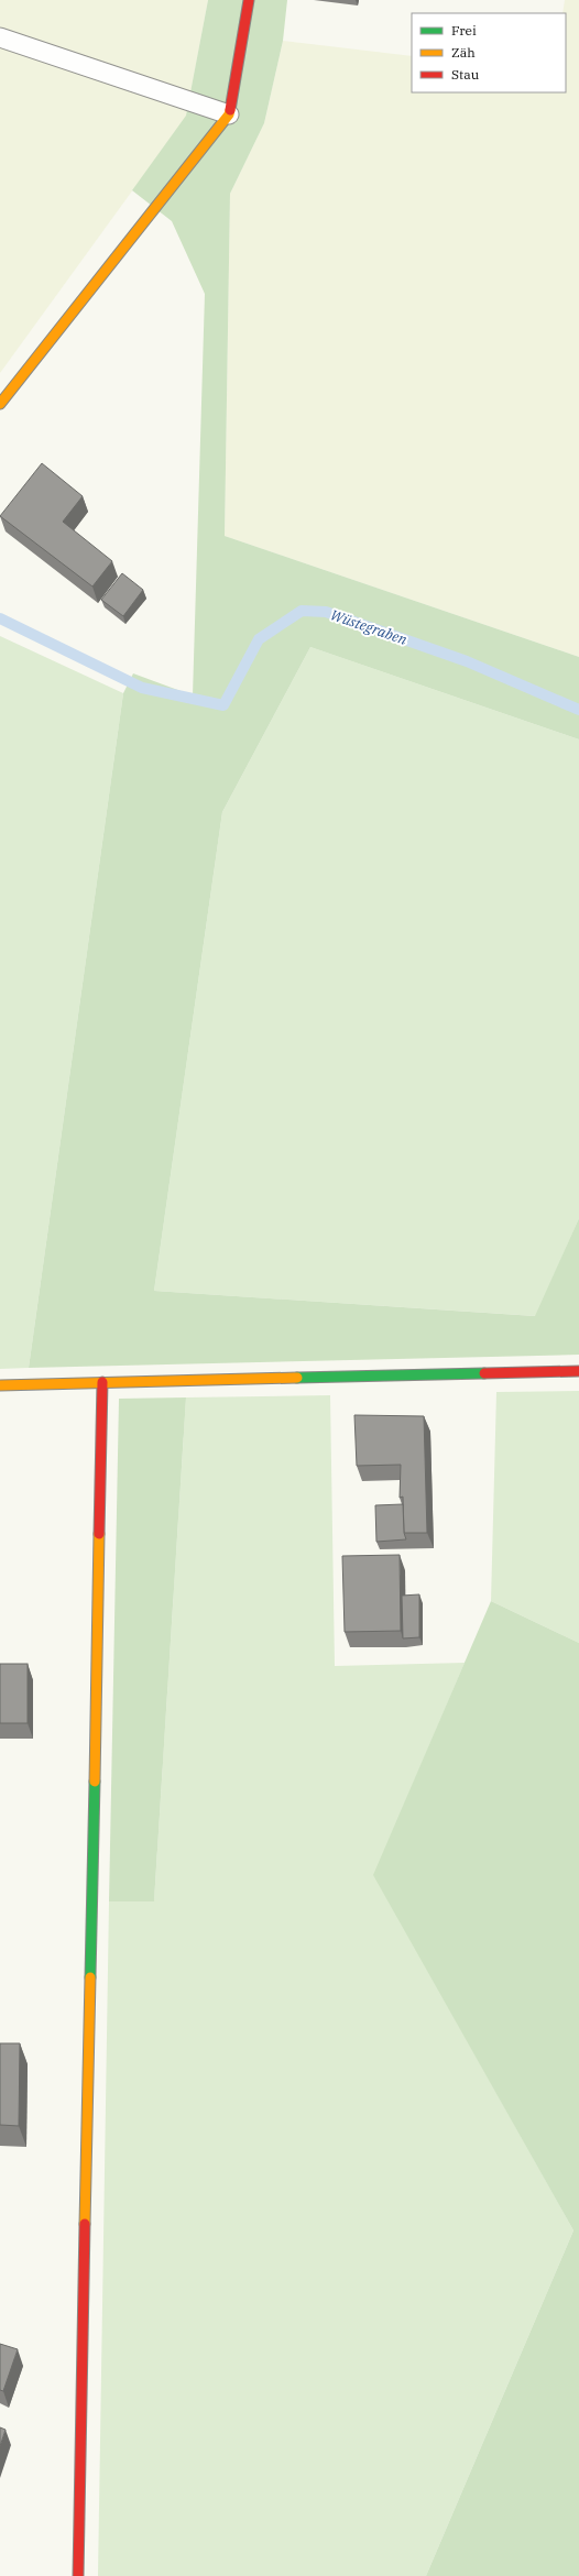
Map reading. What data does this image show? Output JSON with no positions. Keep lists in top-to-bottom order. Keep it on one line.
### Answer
{"water":["Wüstegraben"],"legend":["Frei","Zäh","Stau"]}
